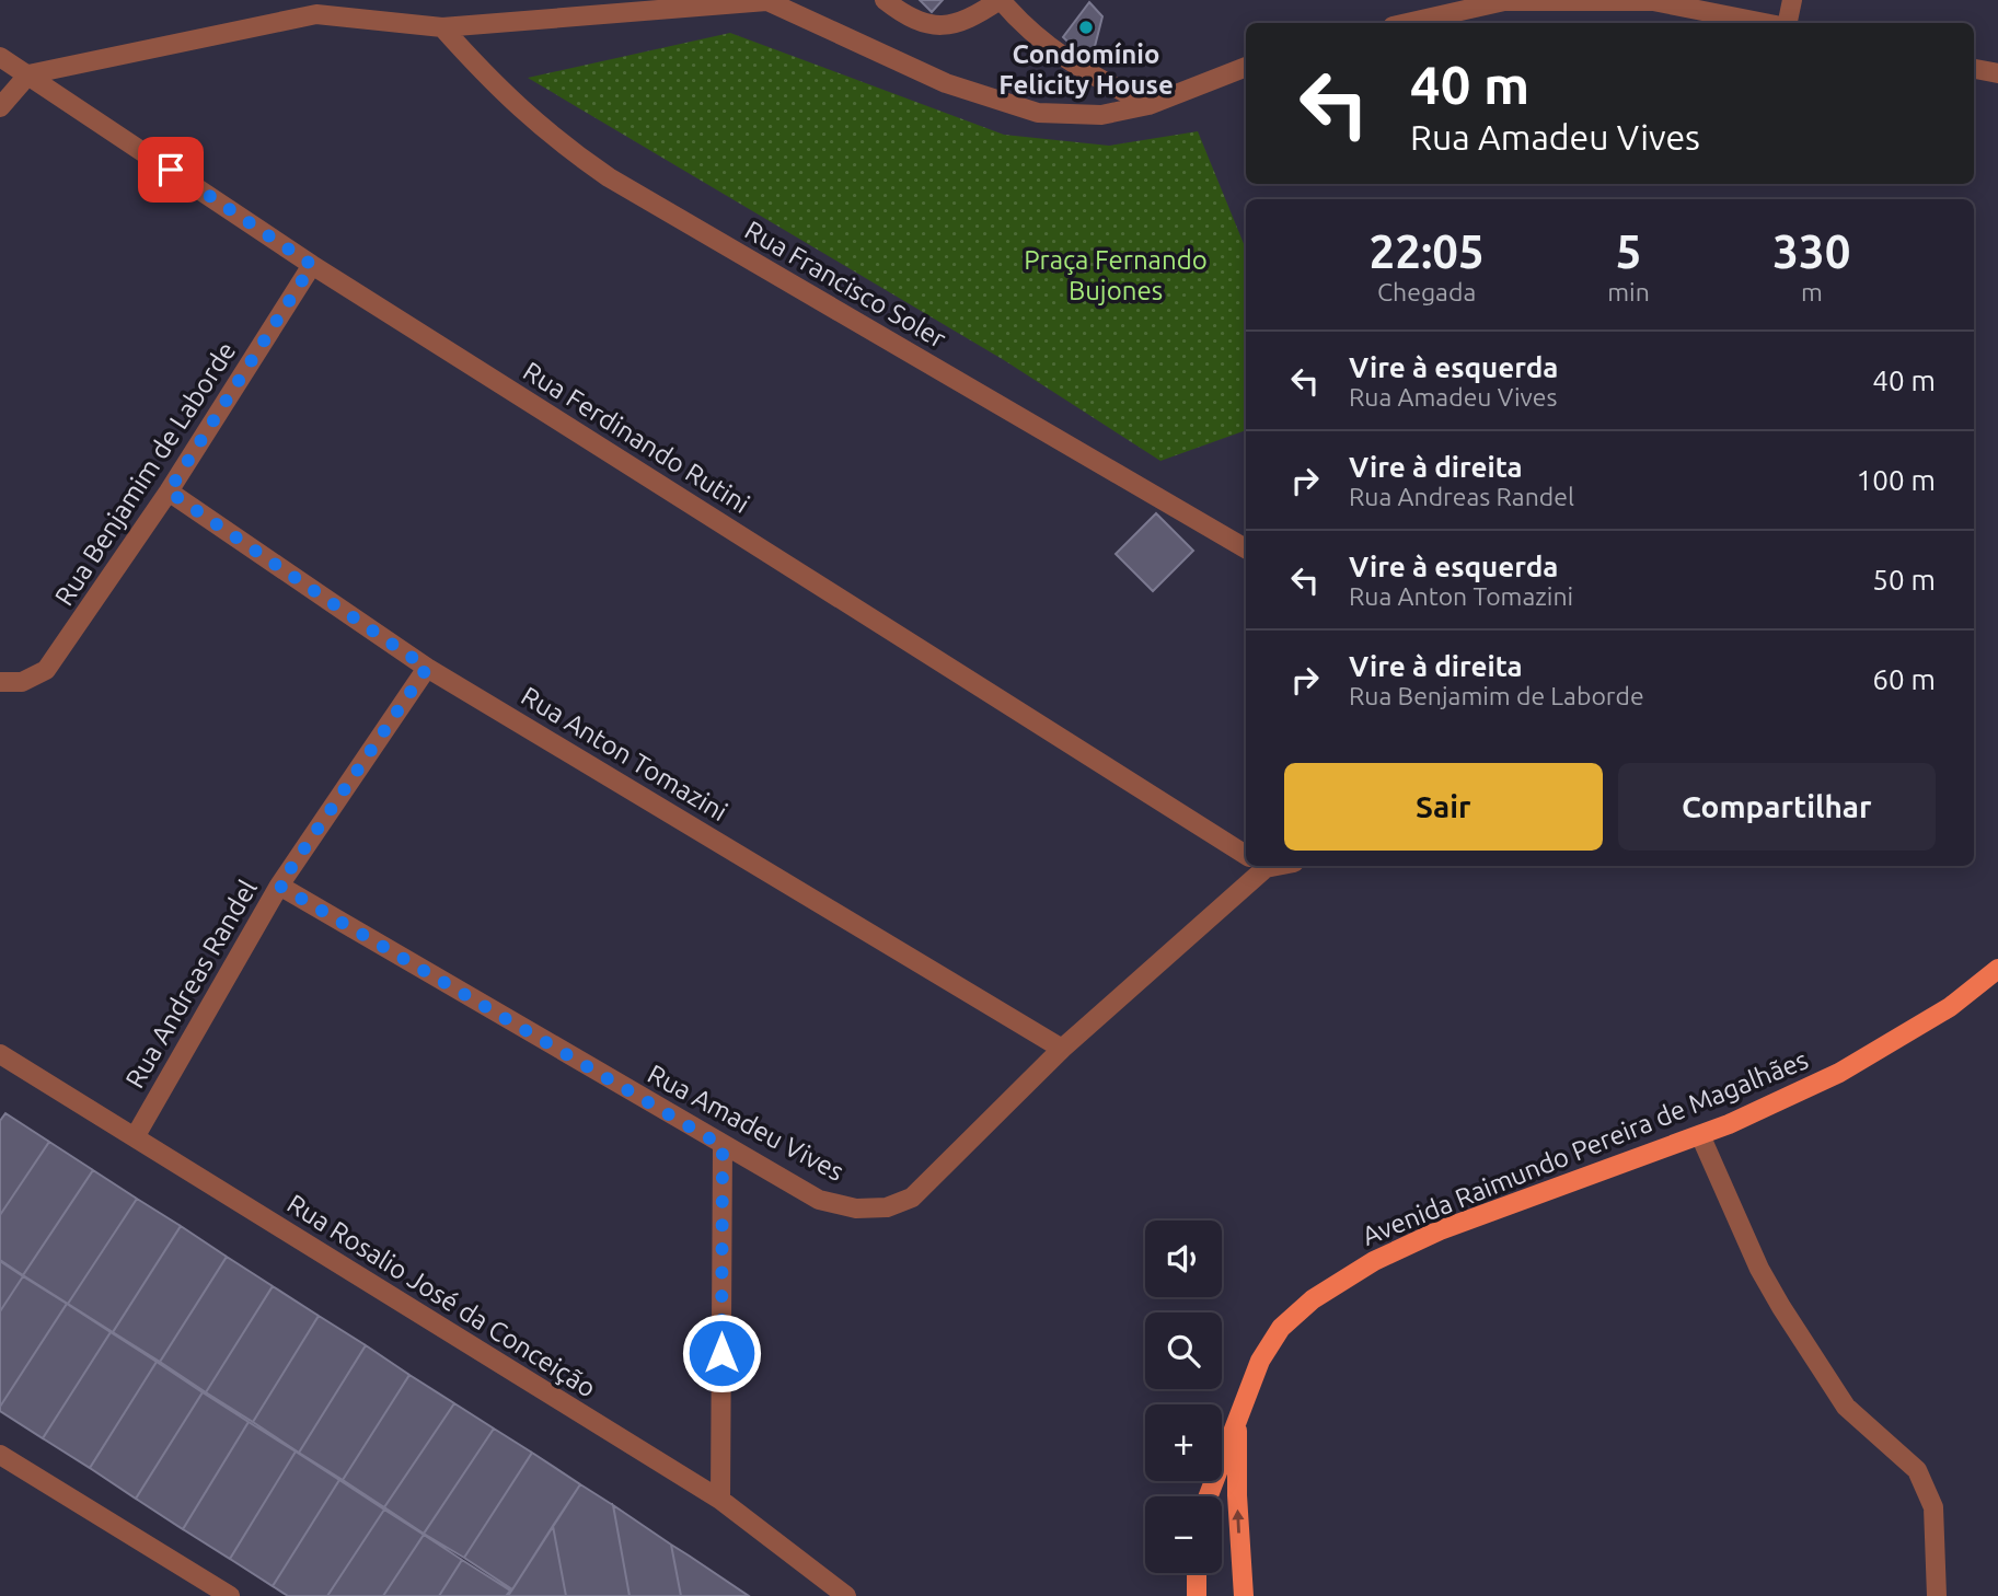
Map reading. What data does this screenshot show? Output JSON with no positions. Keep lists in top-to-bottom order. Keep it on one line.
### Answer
{"streets":{"main road":["Avenida Raimundo Pereira de Magalhães"],"street":["Rua Francisco Soler","Rua Ferdinando Rutini","Rua Benjamim de Laborde","Rua Anton Tomazini","Rua Andreas Randel","Rua Amadeu Vives","Rua Rosalio José da Conceição"]},"crossings":[["Rua Ferdinando Rutini","Rua Benjamim de Laborde"],["Rua Benjamim de Laborde","Rua Anton Tomazini"],["Rua Anton Tomazini","Rua Andreas Randel"],["Rua Anton Tomazini","Rua Amadeu Vives"],["Rua Andreas Randel","Rua Amadeu Vives"],["Rua Andreas Randel","Rua Rosalio José da Conceição"]],"parks":["Praça Fernando Bujones"],"places":["Condomínio Felicity House"],"page":{"turn":["40 m","Rua Amadeu Vives"],"eta":["22:05","Chegada","5","min","330","m"],"list":[{"name":"Vire à esquerda","note":"Rua Amadeu Vives","value":"40 m"},{"name":"Vire à direita","note":"Rua Andreas Randel","value":"100 m"},{"name":"Vire à esquerda","note":"Rua Anton Tomazini","value":"50 m"},{"name":"Vire à direita","note":"Rua Benjamim de Laborde","value":"60 m"}],"buttons":["Sair","Compartilhar"],"map_buttons":["+","−"]}}
